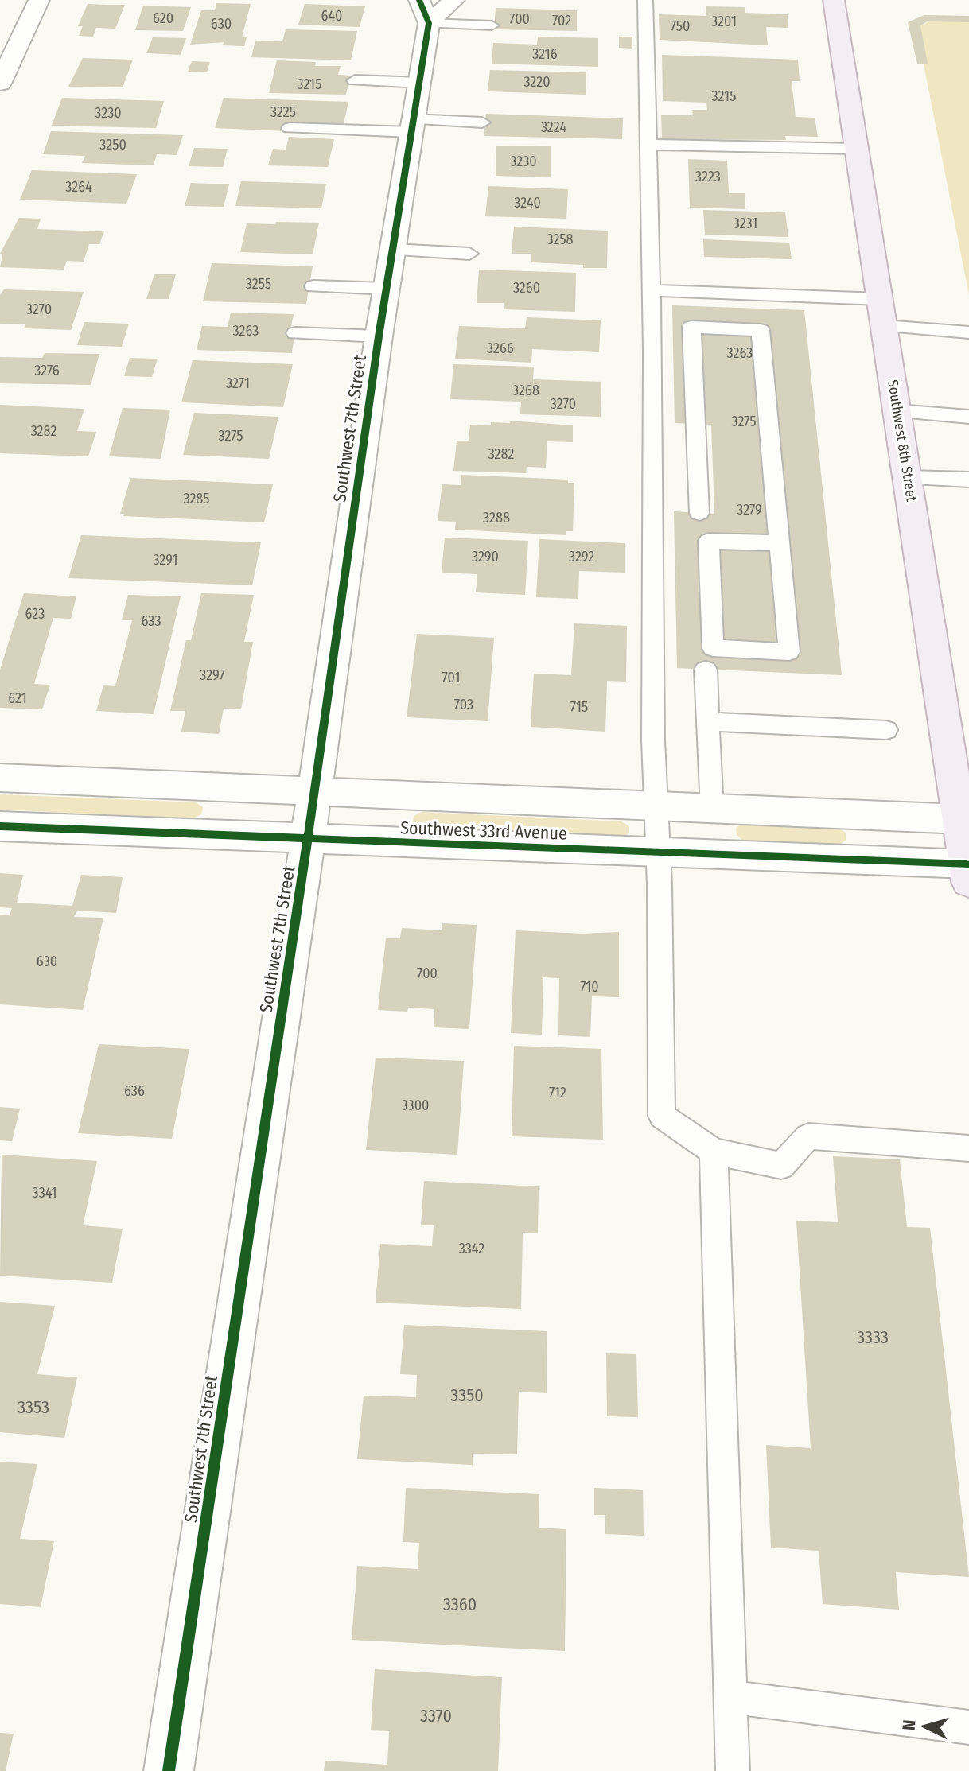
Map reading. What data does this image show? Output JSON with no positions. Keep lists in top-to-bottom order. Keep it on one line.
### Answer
{"streets":{"main road":["Southwest 8th Street"],"street":["Southwest 7th Street","Southwest 33rd Avenue"]},"crossings":[["Southwest 7th Street","Southwest 33rd Avenue"],["Southwest 8th Street","Southwest 33rd Avenue"]],"house_numbers":["640","620","700","702","3201","630","750","3216","3220","3215","3215","3225","3230","3224","3250","3230","3223","3264","3240","3231","3258","3255","3260","3270","3263","3266","3263","3276","3271","3268","3270","3275","3282","3275","3282","3285","3279","3288","3290","3292","3291","623","633","3297","701","621","703","715","630","700","710","636","712","3300","3341","3342","3333","3350","3353","3360","3370"],"north":"left"}
